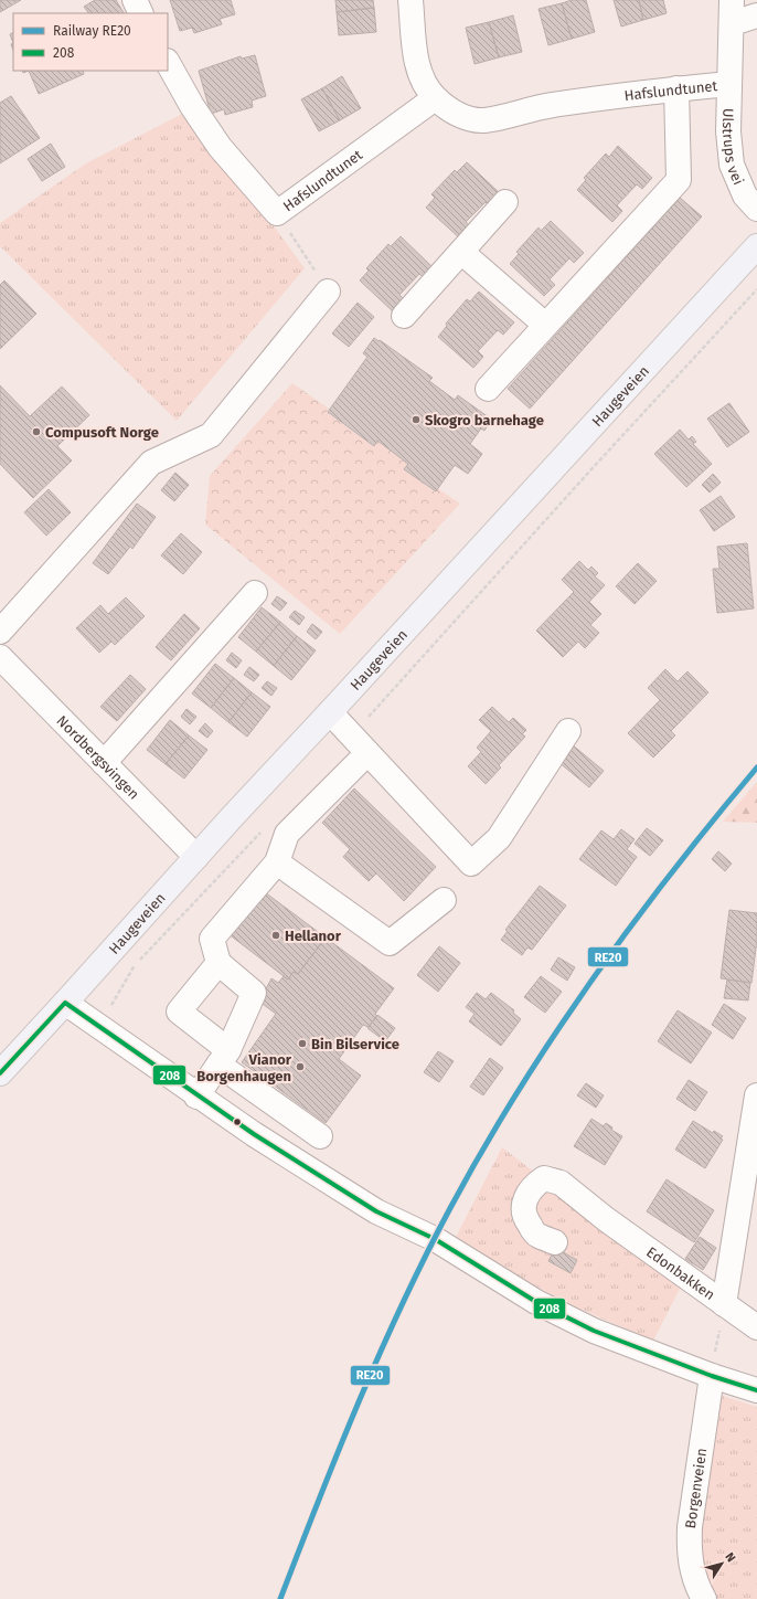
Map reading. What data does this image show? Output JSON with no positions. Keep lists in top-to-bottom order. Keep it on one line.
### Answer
{"streets":{"main road":["Haugeveien"],"street":["Hafslundtunet","Ulstrups vei","Nordbergsvingen","Edonbakken","Borgenveien"]},"crossings":[["Hafslundtunet","Ulstrups vei"],["Haugeveien","Nordbergsvingen"]],"places":["Skogro barnehage","Compusoft Norge","Hellanor","Bin Bilservice","Vianor Borgenhaugen"],"lines":["rail line RE20","transit line 208"],"legend":["Railway RE20","208"],"north":"top right"}
